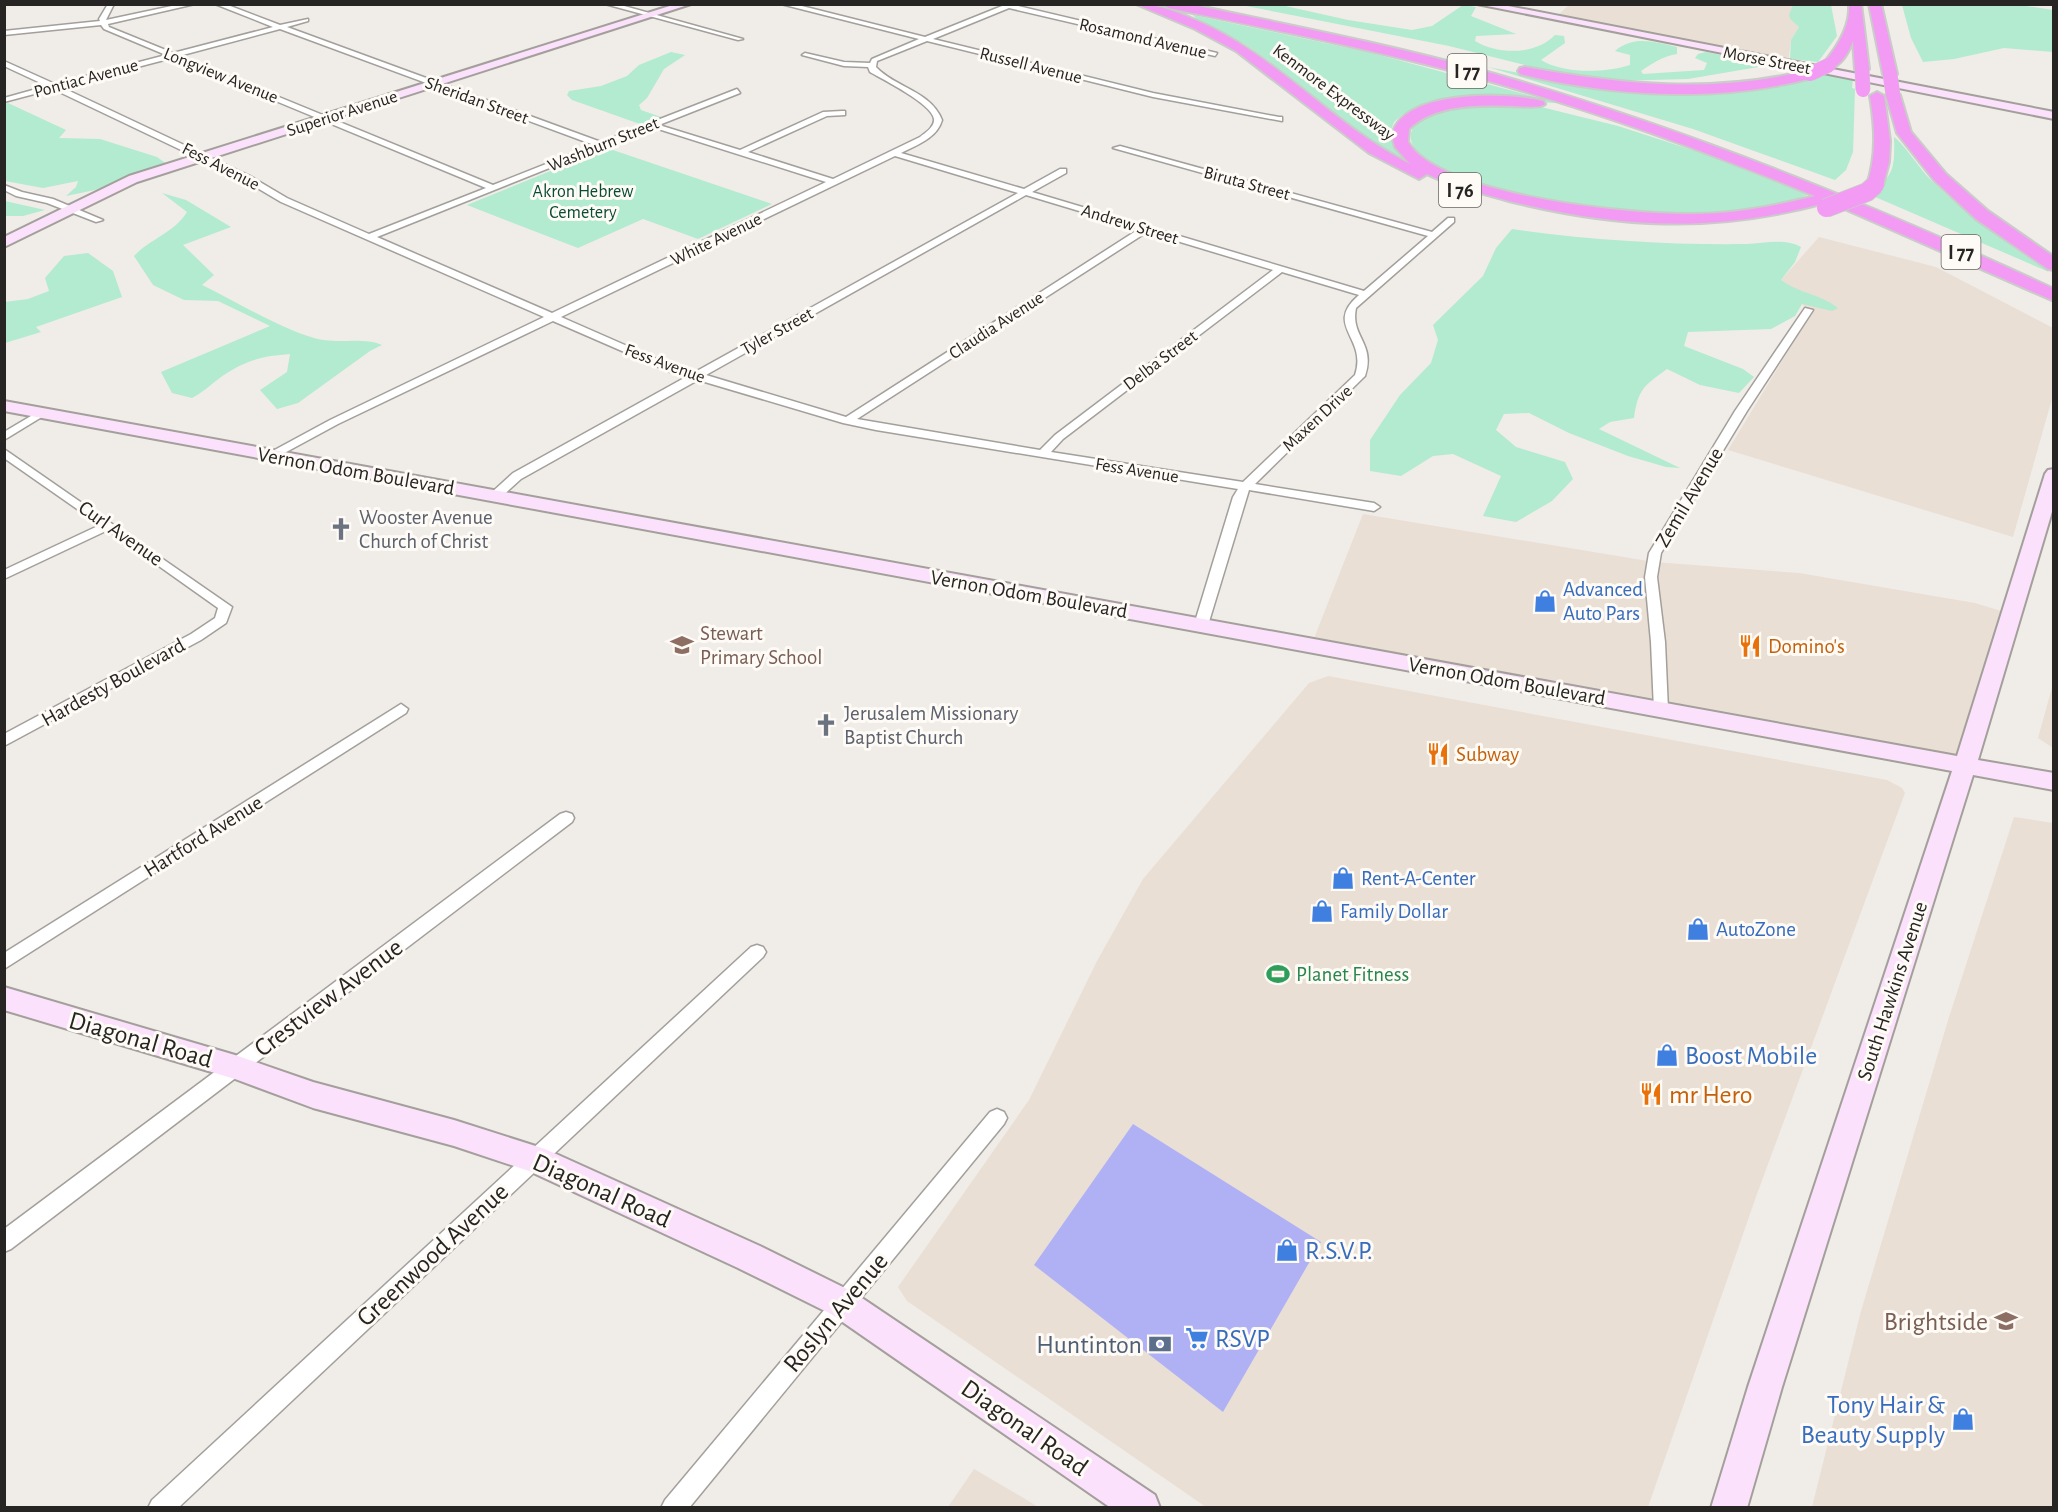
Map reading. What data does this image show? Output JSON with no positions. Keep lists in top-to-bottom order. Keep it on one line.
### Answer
{"streets":{"highway":["I 77","Kenmore Expressway","I 76"],"street":["Rosamond Avenue","Morse Street","Russell Avenue","Longview Avenue","Pontiac Avenue","Sheridan Street","Superior Avenue","Washburn Street","Fess Avenue","Biruta Street","Andrew Street","White Avenue","Claudia Avenue","Tyler Street","Delba Street","Maxen Drive","Vernon Odom Boulevard","Zemil Avenue","Curl Avenue","Hardesty Boulevard","Hartford Avenue","South Hawkins Avenue","Crestview Avenue","Diagonal Road","Greenwood Avenue","Roslyn Avenue"]},"crossings":[["Longview Avenue","Pontiac Avenue"],["Longview Avenue","Superior Avenue"],["Longview Avenue","Washburn Street"],["Pontiac Avenue","Sheridan Street"],["Pontiac Avenue","Fess Avenue"],["Kenmore Expressway","I 76"],["Sheridan Street","Superior Avenue"],["Sheridan Street","Washburn Street"],["Superior Avenue","Fess Avenue"],["Washburn Street","Fess Avenue"],["Fess Avenue","White Avenue"],["Fess Avenue","Claudia Avenue"],["Fess Avenue","Tyler Street"],["Fess Avenue","Delba Street"],["Fess Avenue","Maxen Drive"],["Biruta Street","Maxen Drive"],["Andrew Street","White Avenue"],["Andrew Street","Claudia Avenue"],["Andrew Street","Tyler Street"],["Andrew Street","Delba Street"],["Andrew Street","Maxen Drive"],["White Avenue","Vernon Odom Boulevard"],["Tyler Street","Vernon Odom Boulevard"],["Maxen Drive","Vernon Odom Boulevard"],["Vernon Odom Boulevard","Zemil Avenue"],["Vernon Odom Boulevard","South Hawkins Avenue"],["Curl Avenue","Hardesty Boulevard"],["Crestview Avenue","Diagonal Road"],["Diagonal Road","Greenwood Avenue"],["Diagonal Road","Roslyn Avenue"]],"parks":["Akron Hebrew Cemetery"],"places":{"church":["Wooster Avenue Church of Christ","Jerusalem Missionary Baptist Church"],"shop":["Advanced Auto Pars","Rent-A-Center","Family Dollar","AutoZone","Boost Mobile","R.S.V.P.","Tony Hair & Beauty Supply"],"school or university":["Stewart Primary School","Brightside"],"restaurant":["Domino's","Subway","mr Hero"],"sports":["Planet Fitness"],"supermarket":["RSVP"],"bank":["Huntinton"]}}
